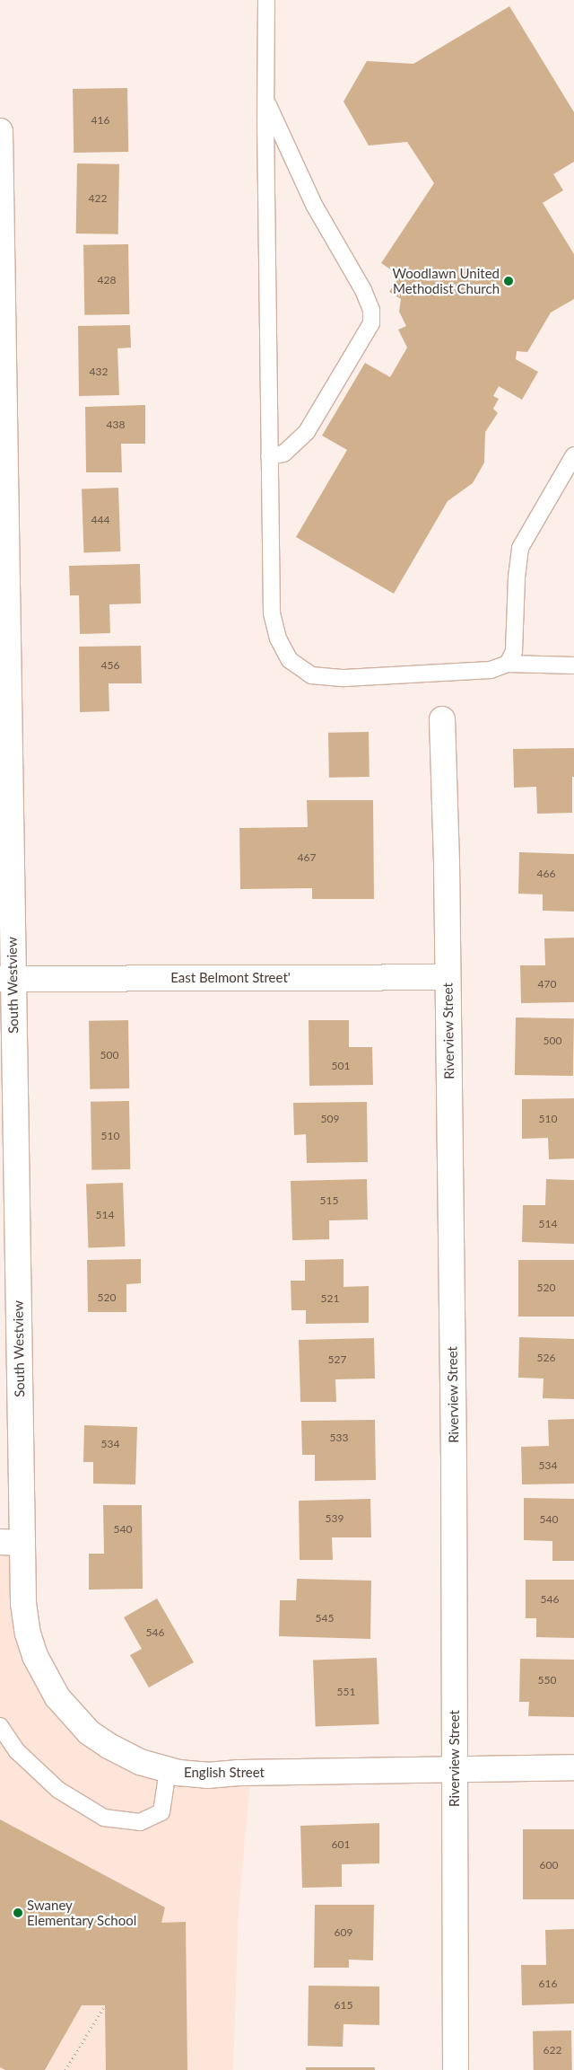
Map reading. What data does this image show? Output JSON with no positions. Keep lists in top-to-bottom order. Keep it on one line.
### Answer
{"streets":{"street":["East Belmont Street'","South Westview","Riverview Street","English Street"]},"crossings":[["East Belmont Street'","South Westview"],["East Belmont Street'","Riverview Street"],["South Westview","English Street"],["Riverview Street","English Street"]],"places":["Woodlawn United Methodist Church","Swaney Elementary School"],"house_numbers":["416","422","428","432","438","444","456","467","466","470","500","500","501","509","510","510","515","514","514","520","520","521","526","527","533","534","534","539","540","540","546","545","546","550","551","601","600","609","616","615","622"]}
